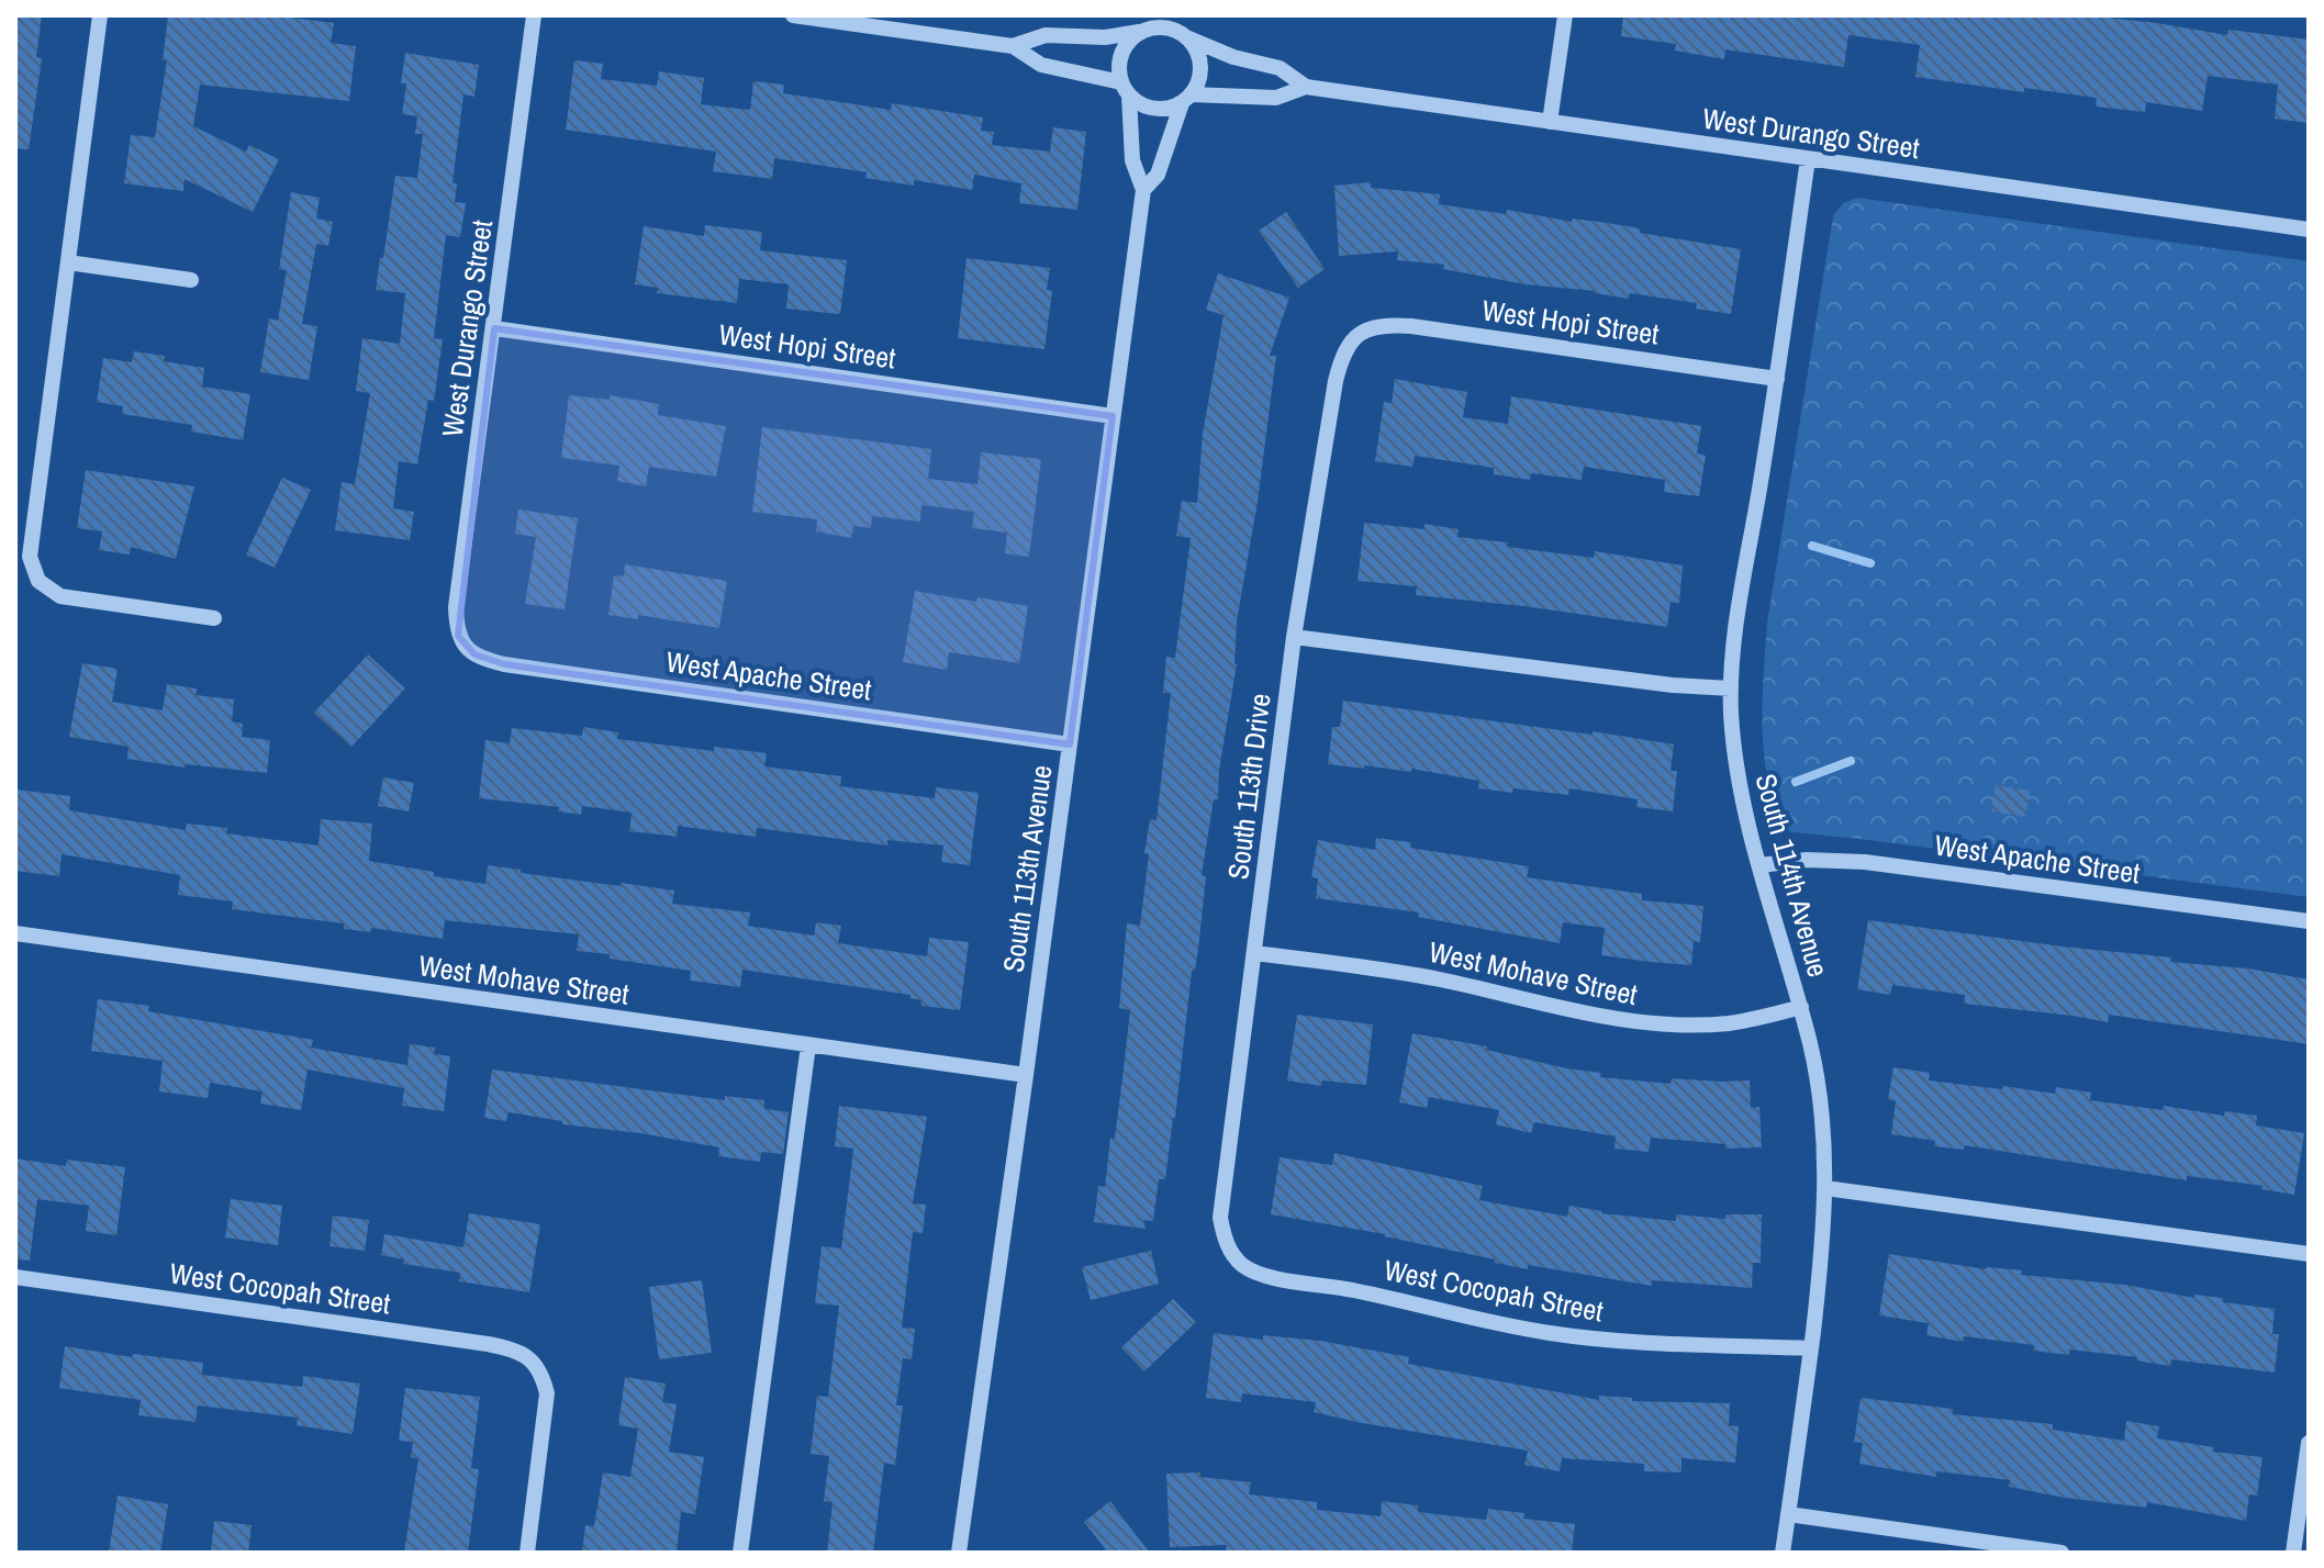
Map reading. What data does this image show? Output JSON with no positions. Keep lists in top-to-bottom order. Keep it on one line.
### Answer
{"streets":{"street":["West Durango Street","West Hopi Street","West Apache Street","South 113th Drive","South 113th Avenue","South 114th Avenue","West Mohave Street","West Cocopah Street"]},"crossings":[["West Durango Street","West Hopi Street"],["West Durango Street","West Apache Street"],["West Durango Street","South 114th Avenue"],["West Hopi Street","South 113th Drive"],["West Hopi Street","South 113th Avenue"],["West Hopi Street","South 114th Avenue"],["West Apache Street","South 113th Avenue"],["West Apache Street","South 114th Avenue"],["South 113th Drive","West Mohave Street"],["South 113th Drive","West Cocopah Street"],["South 113th Avenue","West Mohave Street"],["South 114th Avenue","West Mohave Street"],["South 114th Avenue","West Cocopah Street"]]}
